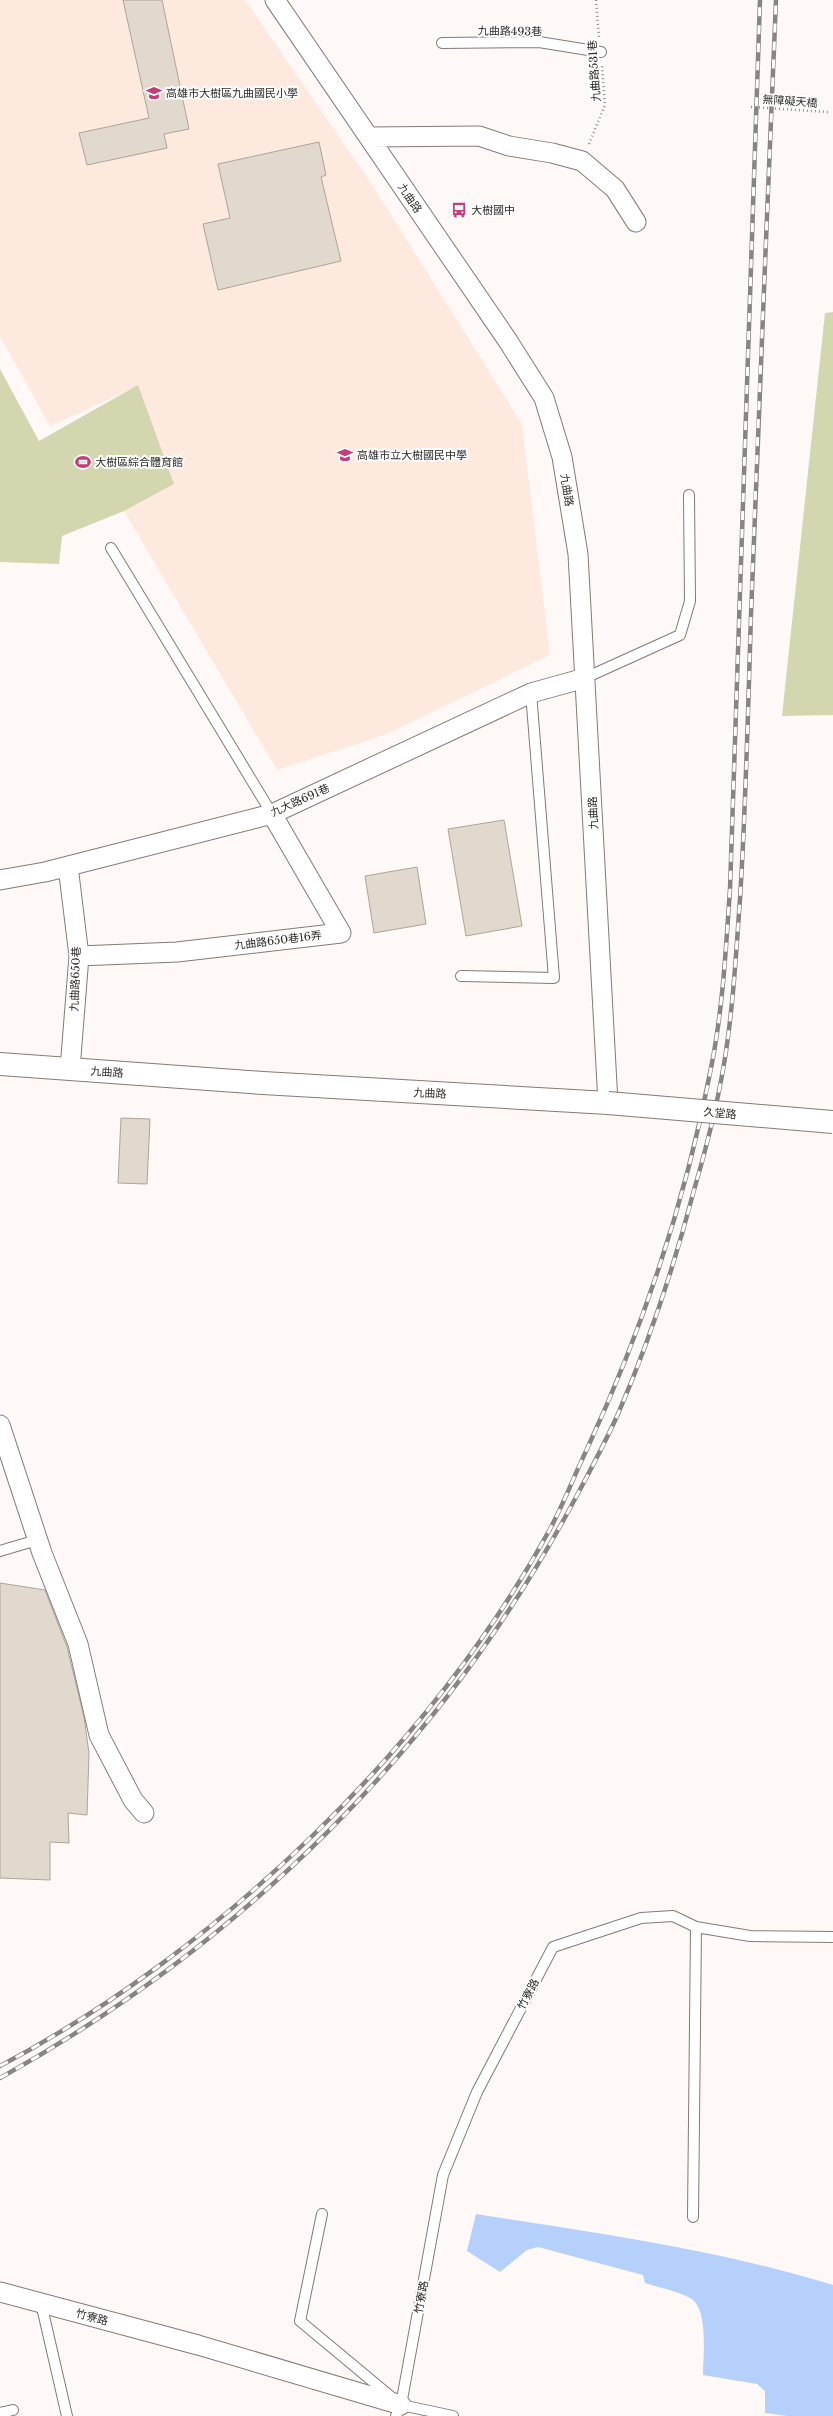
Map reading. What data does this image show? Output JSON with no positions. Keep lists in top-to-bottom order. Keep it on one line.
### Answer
{"streets":{"street":["九曲路","九大路691巷","九曲路650巷16弄","九曲路650巷","久堂路","竹寮路"],"lane":["九曲路493巷"],"path":["九曲路531巷","無障礙天橋"]},"crossings":[["九曲路493巷","九曲路531巷"],["九曲路","九大路691巷"],["九曲路","九曲路650巷"],["九曲路","久堂路"],["九大路691巷","九曲路650巷16弄"],["九大路691巷","九曲路650巷"],["九曲路650巷16弄","九曲路650巷"]],"places":{"school or university":["高雄市大樹區九曲國民小學","高雄市立大樹國民中學"],"bus stop":["大樹國中"],"sports":["大樹區綜合體育館"]}}
